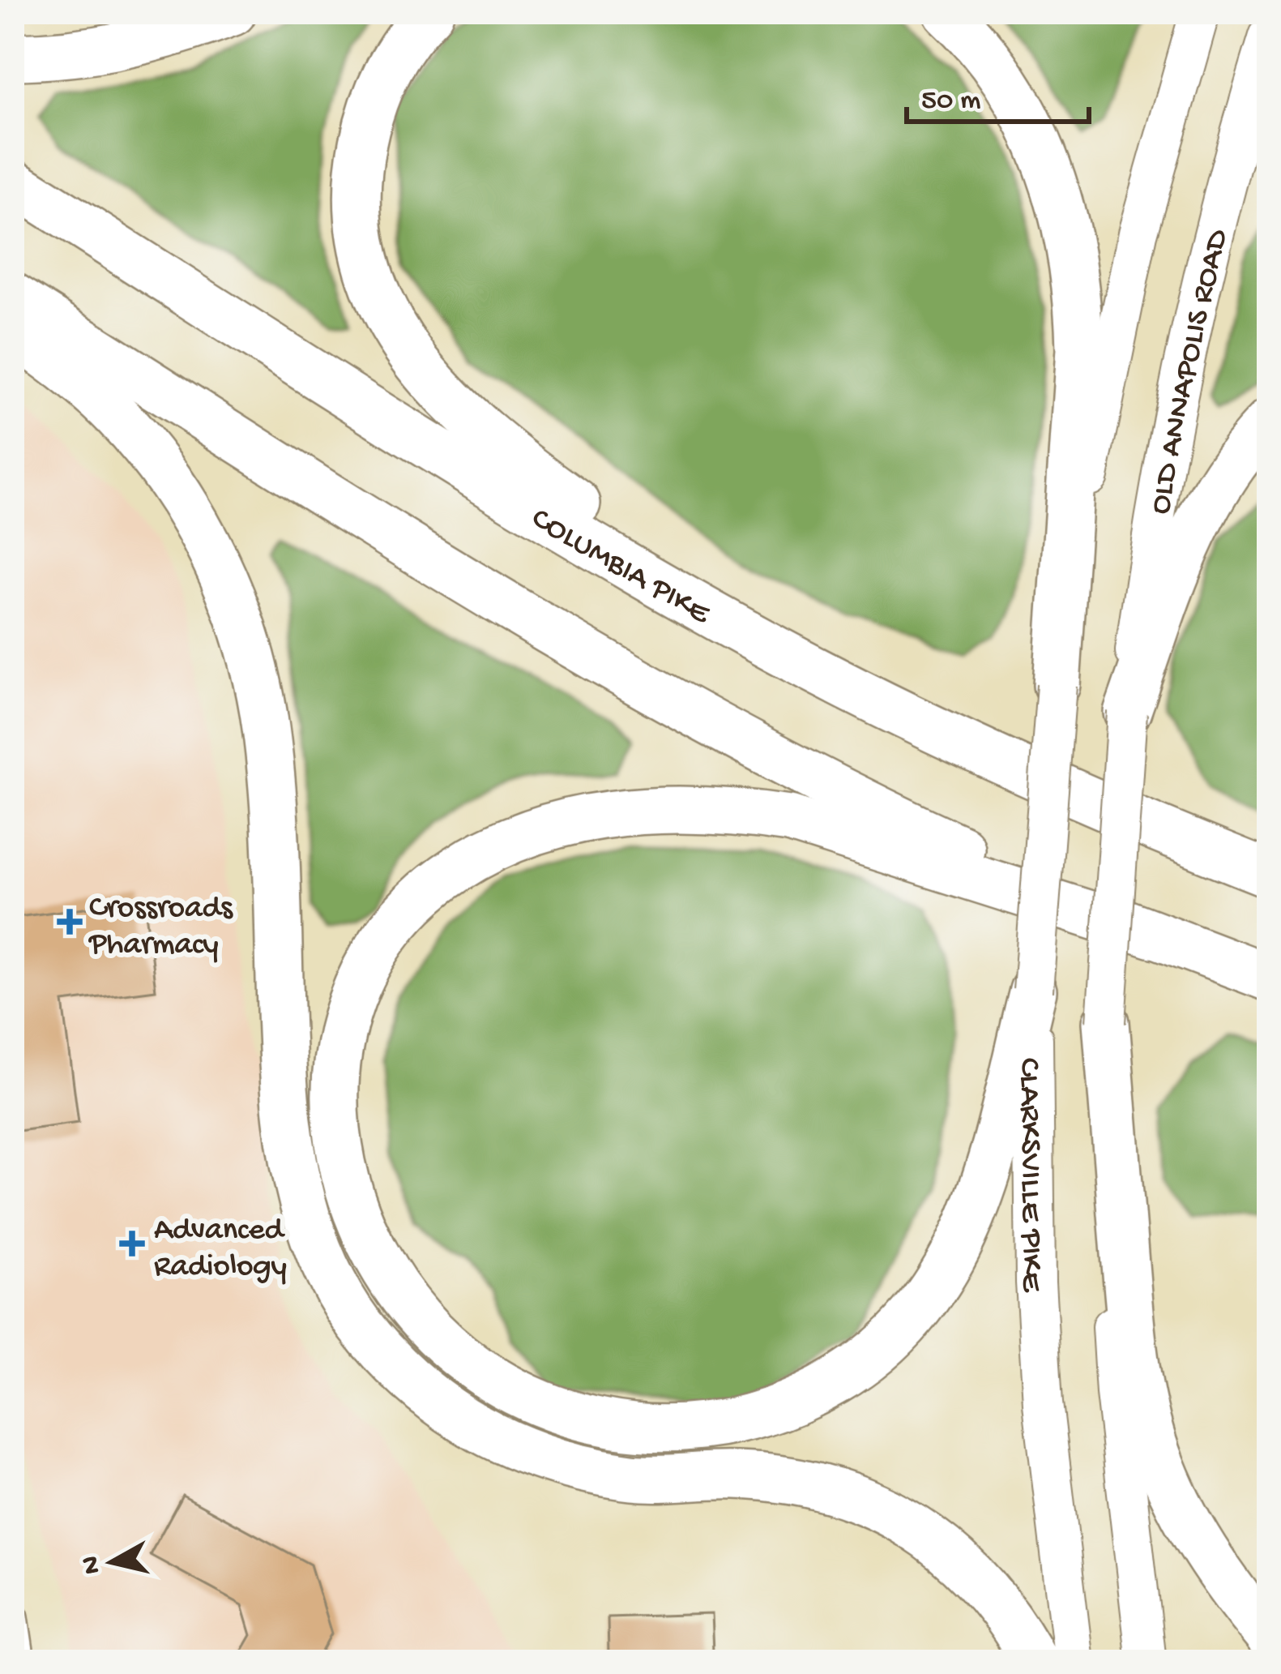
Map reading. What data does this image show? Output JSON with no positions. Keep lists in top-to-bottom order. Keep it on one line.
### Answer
{"streets":{"highway":["COLUMBIA PIKE"],"main road":["OLD ANNAPOLIS ROAD","CLARKSVILLE PIKE"]},"places":{"health":["Crossroads Pharmacy","Advanced Radiology"]},"scale_bar":"50 m","north":"left"}
